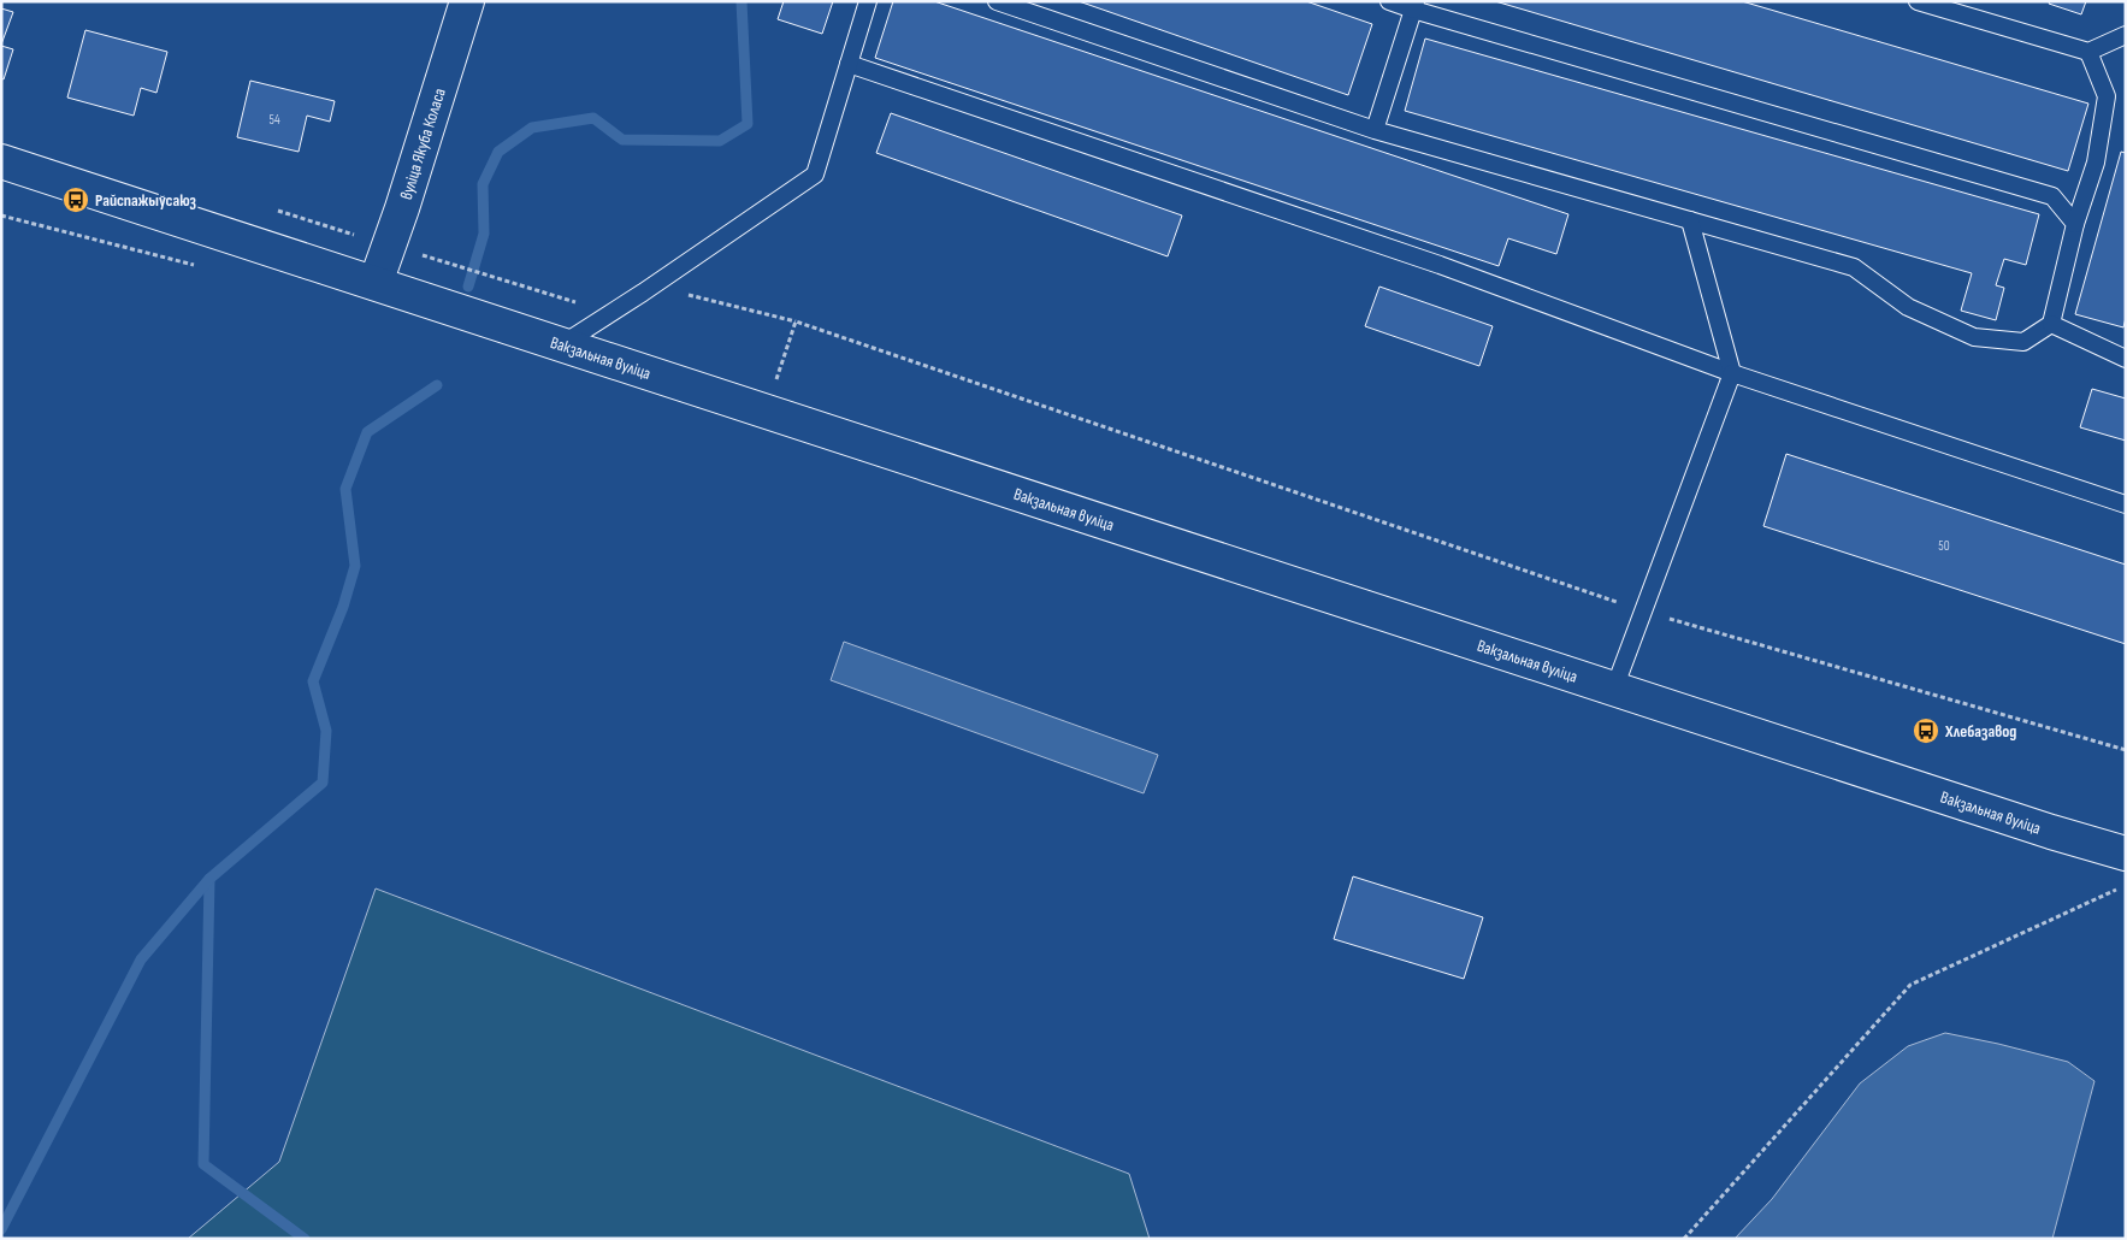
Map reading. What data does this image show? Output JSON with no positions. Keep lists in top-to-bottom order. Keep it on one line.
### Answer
{"streets":{"main road":["вуліца Якуба Коласа","Вакзальная вуліца"]},"crossings":[["вуліца Якуба Коласа","Вакзальная вуліца"]],"places":{"bus stop":["Райспажыўсаюз","Хлебазавод"]},"house_numbers":["54","50"]}
